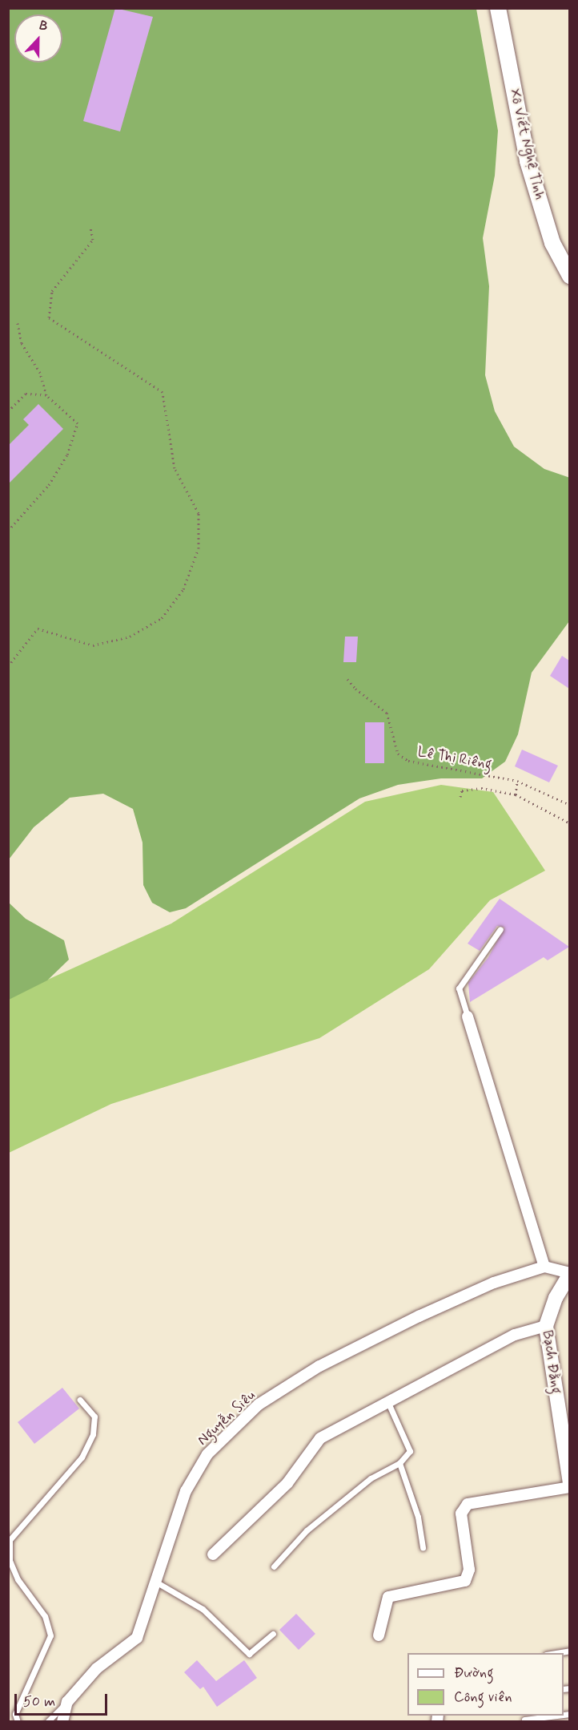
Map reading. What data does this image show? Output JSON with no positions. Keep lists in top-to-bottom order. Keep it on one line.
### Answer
{"streets":{"main road":["Xô Viết Nghệ Tỉnh"],"street":["Bạch Đằng","Nguyễn Siêu"],"path":["Lê Thị Riêng"]},"legend":["Đường","Công viên"],"scale_bar":"50 m","north":"top"}
